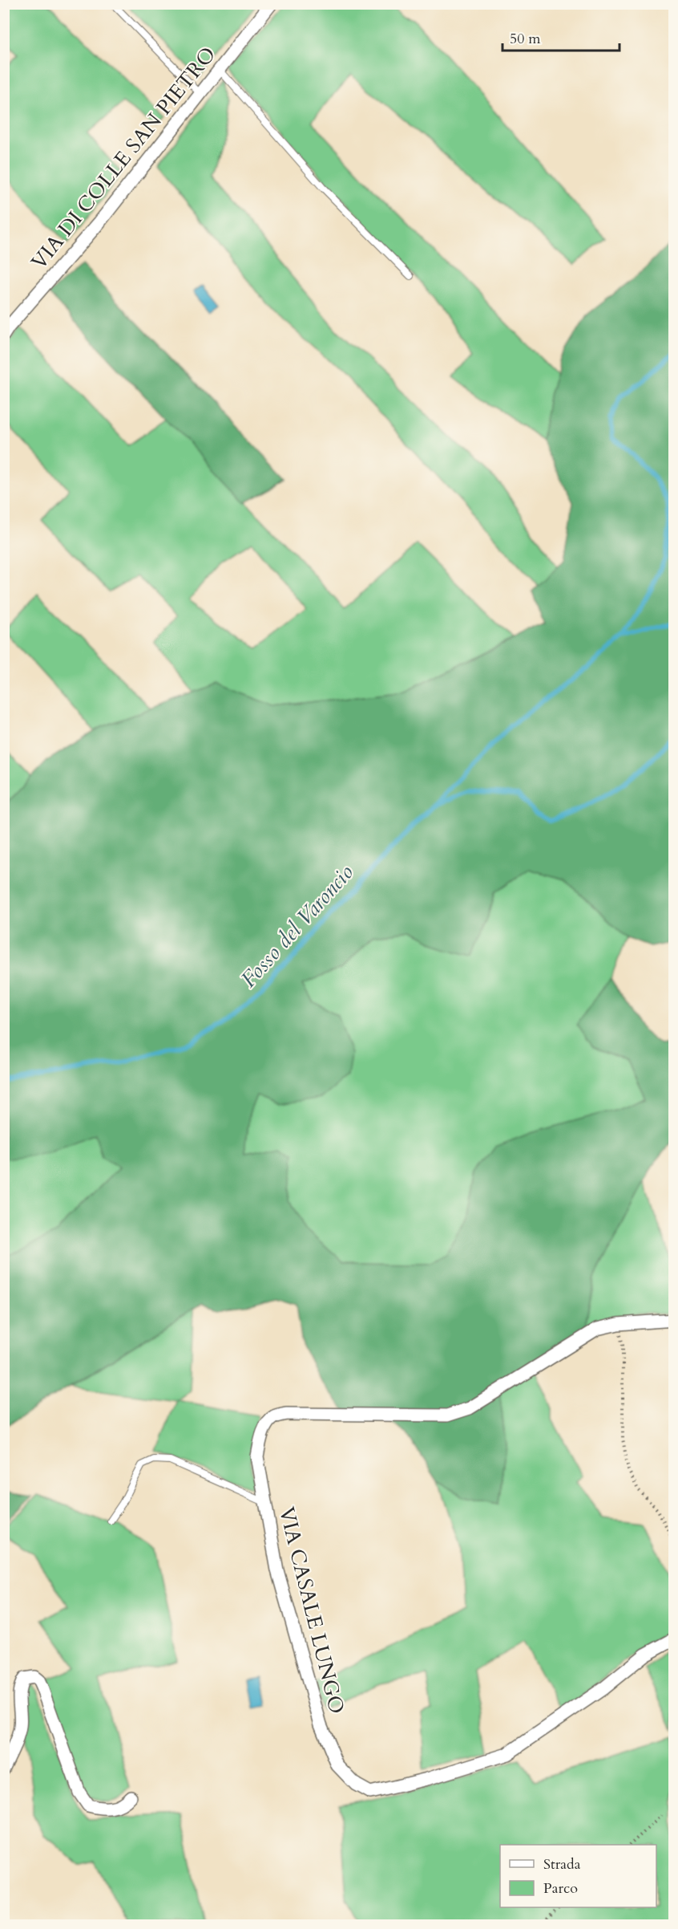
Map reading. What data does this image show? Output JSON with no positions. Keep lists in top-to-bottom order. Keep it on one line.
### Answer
{"streets":{"street":["VIA DI COLLE SAN PIETRO","VIA CASALE LUNGO"]},"water":["Fosso del Varoncio"],"legend":["Strada","Parco"],"scale_bar":"50 m"}
